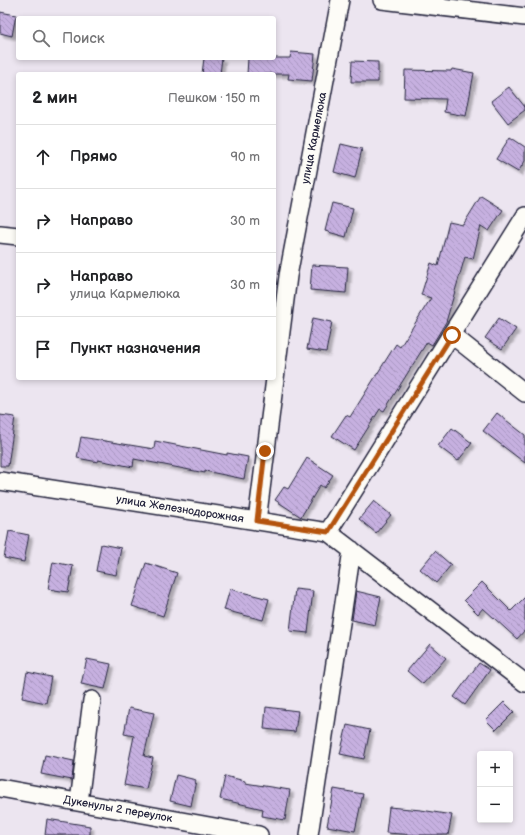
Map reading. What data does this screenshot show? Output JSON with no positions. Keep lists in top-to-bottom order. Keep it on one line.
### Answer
{"streets":{"street":["улица Кармелюка","улица Железнодорожная","Дукенулы 2 переулок"]},"crossings":[["улица Кармелюка","улица Железнодорожная"]],"page":{"search":"Поиск","heading":["2 мин","Пешком · 150 m"],"list":[["Прямо","90 m"],["Направо","30 m"],["Направо","улица Кармелюка","30 m"],"Пункт назначения"],"map_buttons":["+","−"]}}
